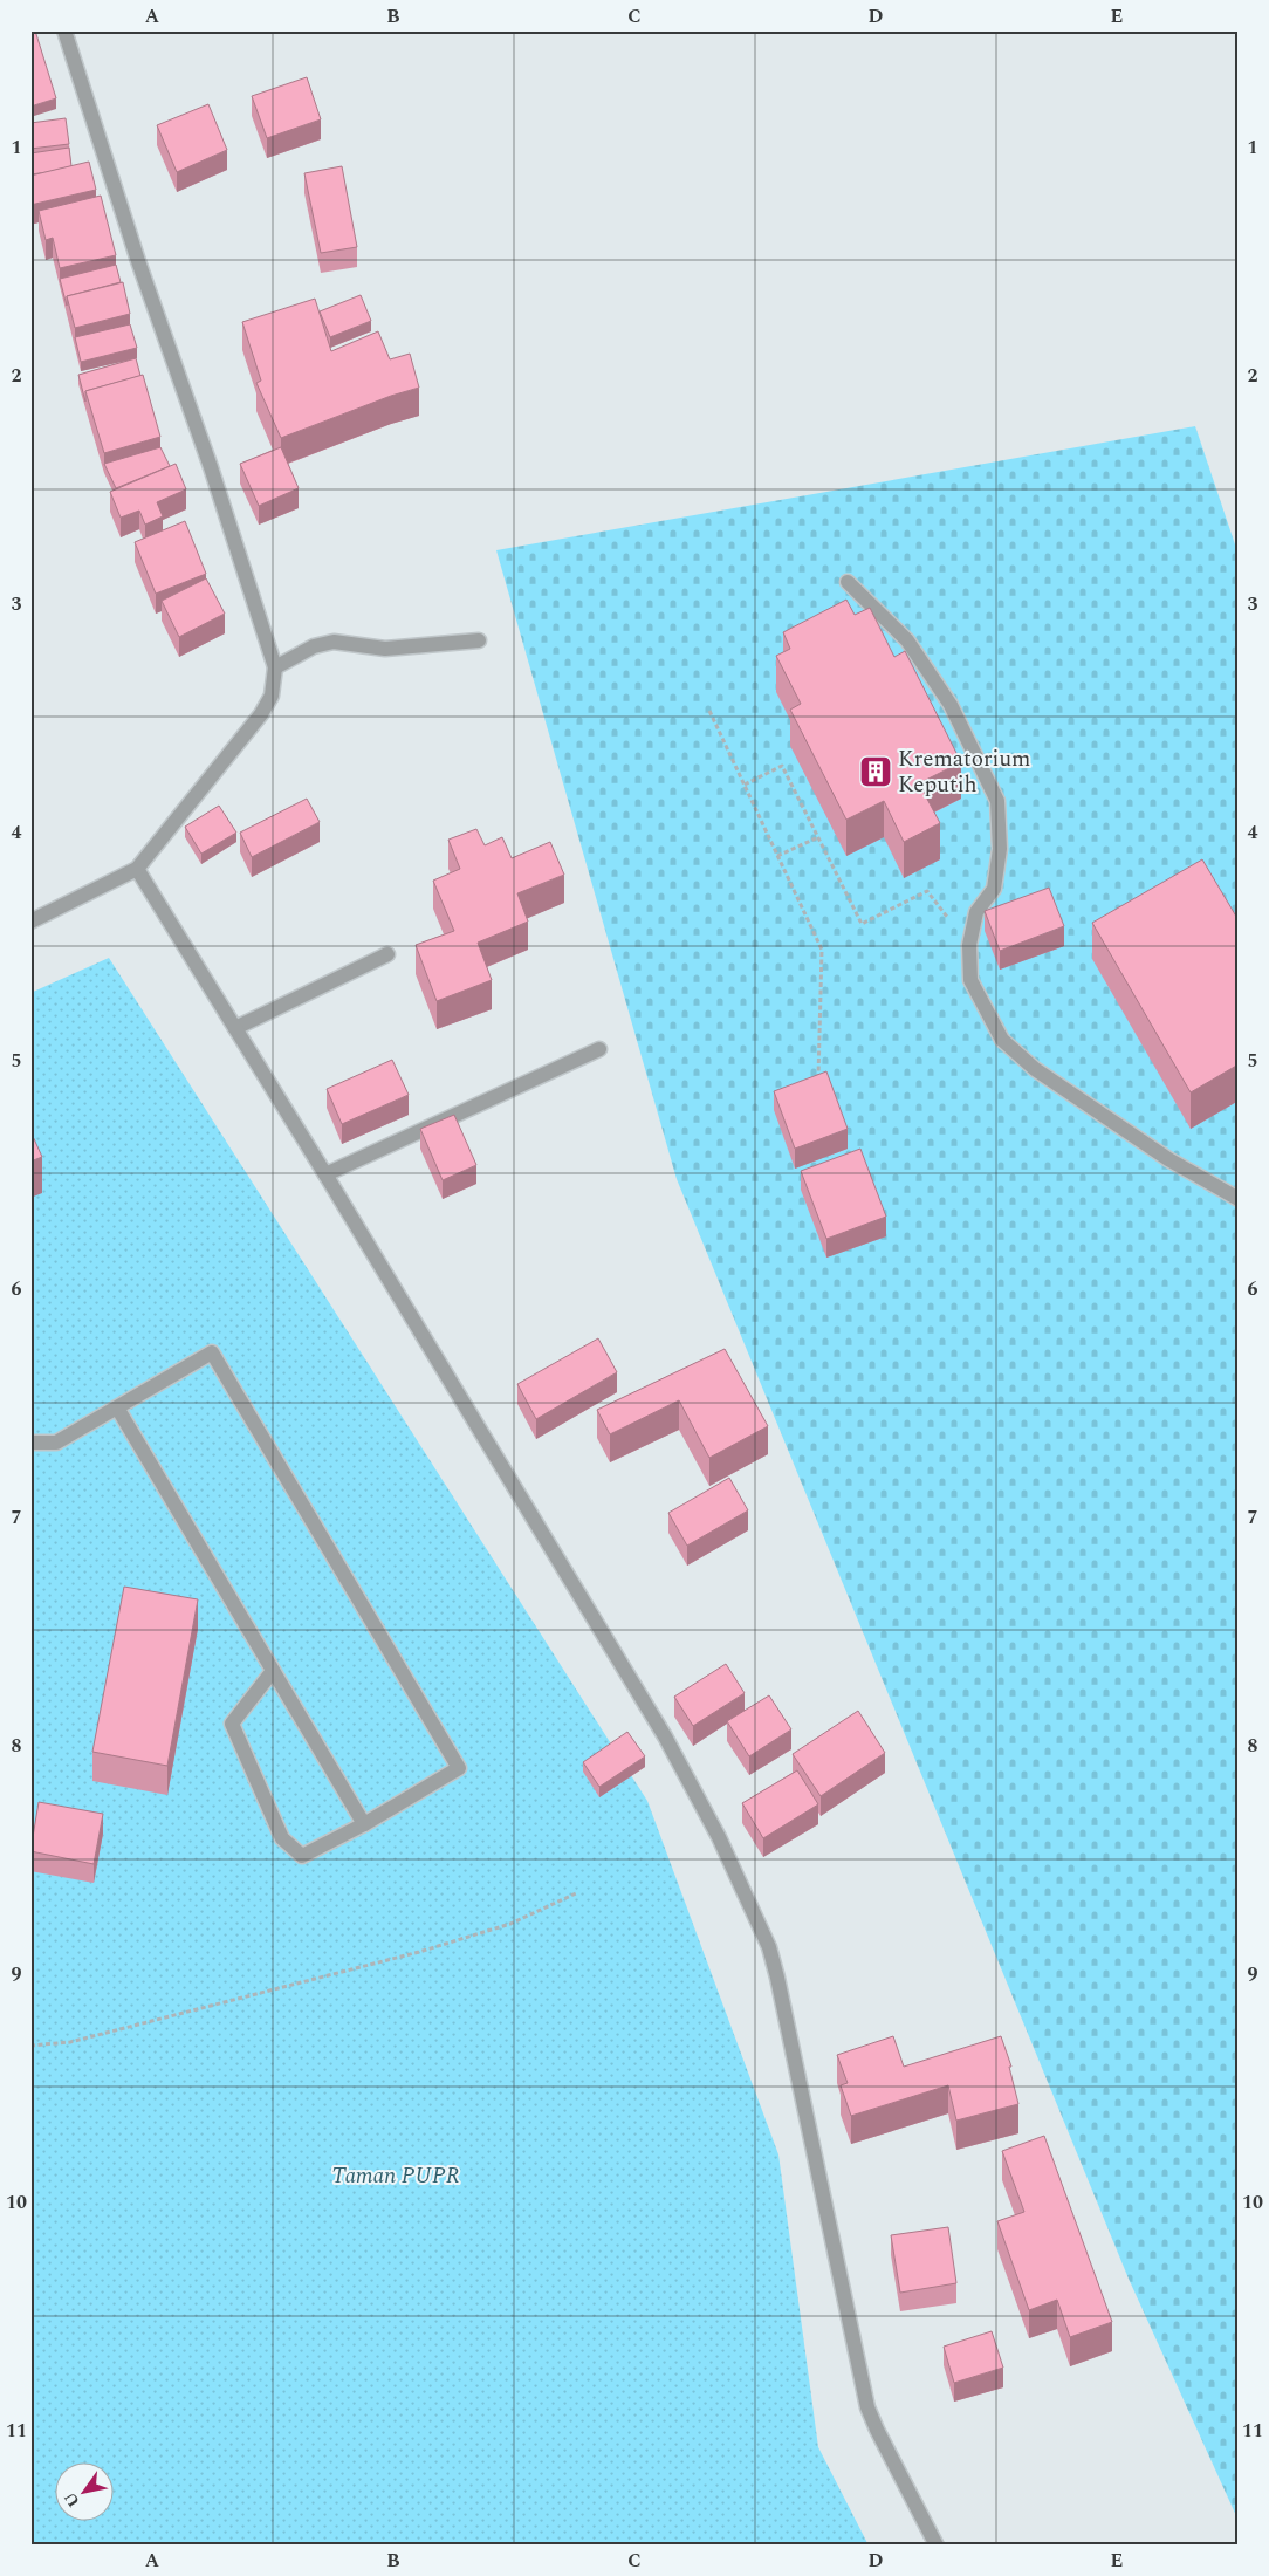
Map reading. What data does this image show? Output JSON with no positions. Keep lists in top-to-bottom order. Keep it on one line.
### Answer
{"parks":["Taman PUPR"],"places":{"building":["Krematorium Keputih"]},"north":"bottom left","grid":{"columns":["A","B","C","D","E"],"rows":["1","2","3","4","5","6","7","8","9","10","11"]}}
